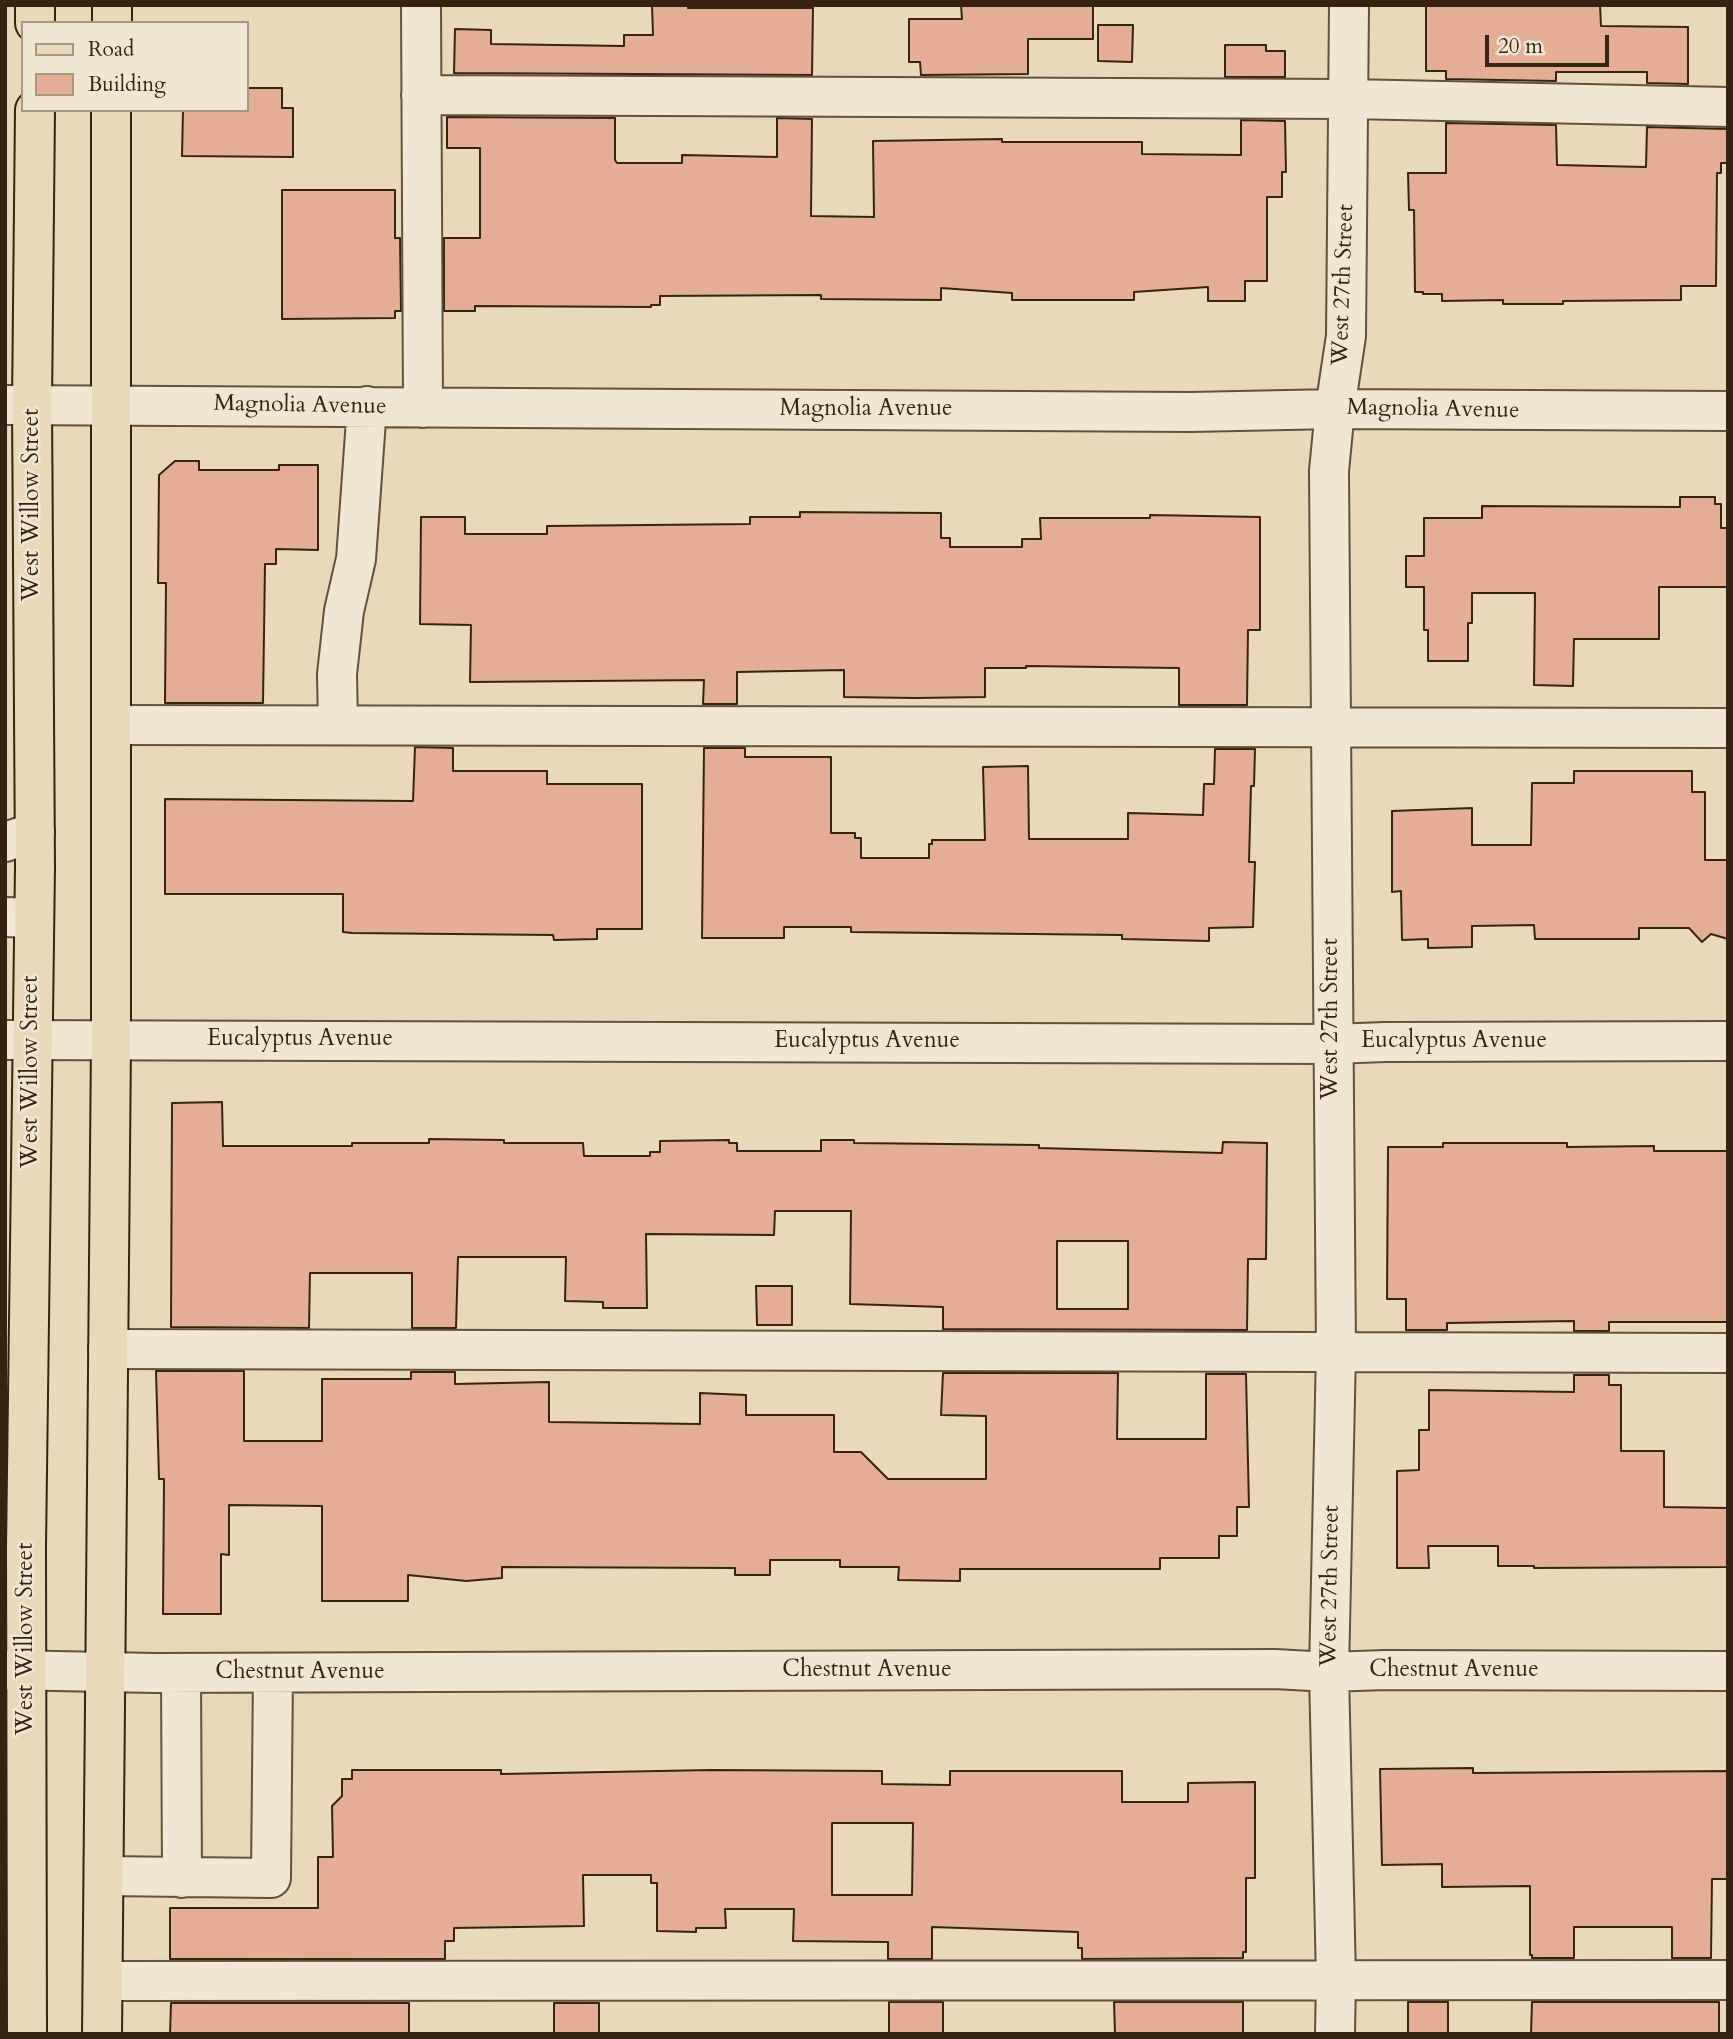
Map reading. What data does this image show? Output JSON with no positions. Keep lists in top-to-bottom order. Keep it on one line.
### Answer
{"streets":{"main road":["West Willow Street"],"street":["West 27th Street","Magnolia Avenue","Eucalyptus Avenue","Chestnut Avenue"]},"crossings":[["West 27th Street","Magnolia Avenue"],["West 27th Street","Eucalyptus Avenue"],["West 27th Street","Chestnut Avenue"],["Magnolia Avenue","West Willow Street"],["West Willow Street","Eucalyptus Avenue"],["West Willow Street","Chestnut Avenue"]],"legend":["Road","Building"],"scale_bar":"20 m"}
